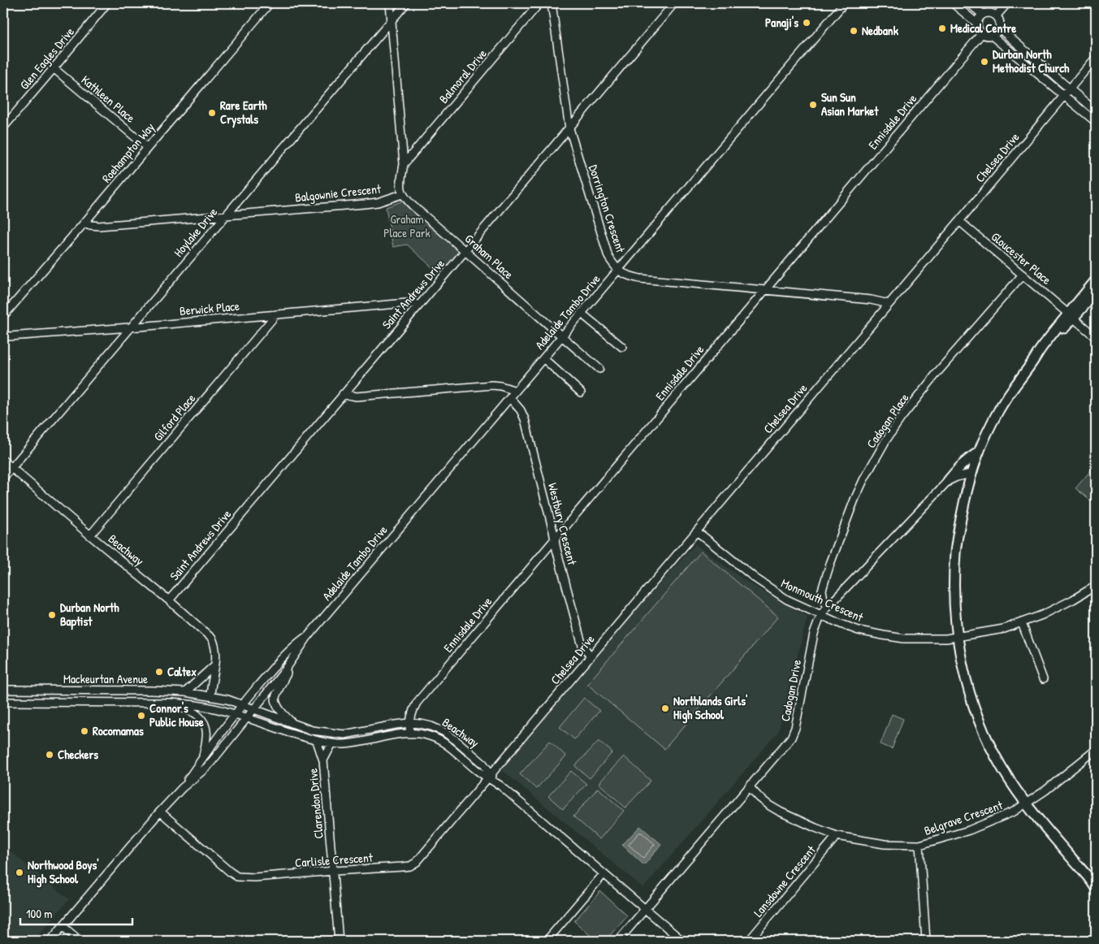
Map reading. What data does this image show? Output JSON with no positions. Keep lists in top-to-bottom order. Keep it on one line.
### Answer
{"streets":{"street":["Glen Eagles Drive","Balmoral Drive","Kathleen Place","Ennisdale Drive","Roehampton Way","Chelsea Drive","Balgownie Crescent","Dorrington Crescent","Hoylake Drive","Graham Place","Gloucester Place","Saint Andrews Drive","Berwick Place","Adelaide Tambo Drive","Gilford Place","Cadogan Place","Westbury Crescent","Beachway","Monmouth Crescent","Mackeurtan Avenue","Cadogan Drive","Clarendon Drive","Belgrave Crescent","Carlisle Crescent","Lansdowne Crescent"]},"crossings":[["Glen Eagles Drive","Kathleen Place"],["Kathleen Place","Roehampton Way"],["Ennisdale Drive","Dorrington Crescent"],["Ennisdale Drive","Westbury Crescent"],["Ennisdale Drive","Beachway"],["Roehampton Way","Balgownie Crescent"],["Chelsea Drive","Dorrington Crescent"],["Chelsea Drive","Gloucester Place"],["Chelsea Drive","Westbury Crescent"],["Chelsea Drive","Beachway"],["Chelsea Drive","Monmouth Crescent"],["Chelsea Drive","Carlisle Crescent"],["Balgownie Crescent","Hoylake Drive"],["Balgownie Crescent","Graham Place"],["Dorrington Crescent","Saint Andrews Drive"],["Dorrington Crescent","Adelaide Tambo Drive"],["Hoylake Drive","Berwick Place"],["Hoylake Drive","Beachway"],["Graham Place","Saint Andrews Drive"],["Graham Place","Adelaide Tambo Drive"],["Gloucester Place","Cadogan Place"],["Saint Andrews Drive","Berwick Place"],["Saint Andrews Drive","Beachway"],["Berwick Place","Gilford Place"],["Adelaide Tambo Drive","Westbury Crescent"],["Adelaide Tambo Drive","Beachway"],["Adelaide Tambo Drive","Mackeurtan Avenue"],["Adelaide Tambo Drive","Carlisle Crescent"],["Gilford Place","Beachway"],["Cadogan Place","Cadogan Drive"],["Beachway","Mackeurtan Avenue"],["Beachway","Cadogan Drive"],["Beachway","Clarendon Drive"],["Beachway","Carlisle Crescent"],["Monmouth Crescent","Cadogan Drive"],["Cadogan Drive","Belgrave Crescent"],["Clarendon Drive","Carlisle Crescent"],["Belgrave Crescent","Lansdowne Crescent"]],"parks":["Graham Place Park"],"places":["Panaji's","Medical Centre","Nedbank","Durban North Methodist Church","Sun Sun Asian Market","Rare Earth Crystals","Durban North Baptist","Caltex","Northlands Girls' High School","Connor's Public House","Rocomamas","Checkers","Northwood Boys' High School"],"scale_bar":"100 m"}
